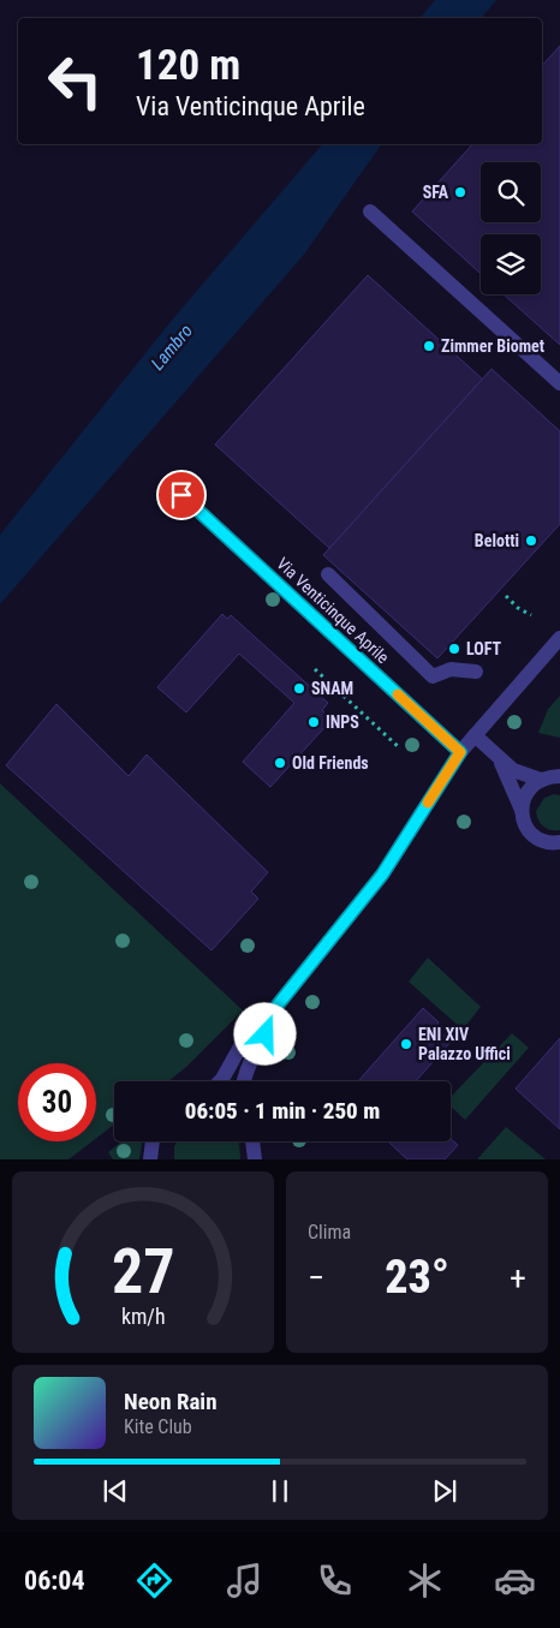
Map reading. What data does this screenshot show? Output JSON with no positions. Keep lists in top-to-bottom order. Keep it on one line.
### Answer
{"streets":{"street":["Via Venticinque Aprile"]},"water":["Lambro"],"places":["SFA","Zimmer Biomet","Belotti","LOFT","SNAM","INPS","Old Friends","ENI XIV Palazzo Uffici"],"page":{"turn":["120 m","Via Venticinque Aprile"],"limit":"30","trip":"06:05 · 1 min · 250 m","tile":"Clima","heat":["−","23°","+"],"song":["Neon Rain","Kite Club"],"tabs":"06:04","gauge":["27","km/h"]}}
